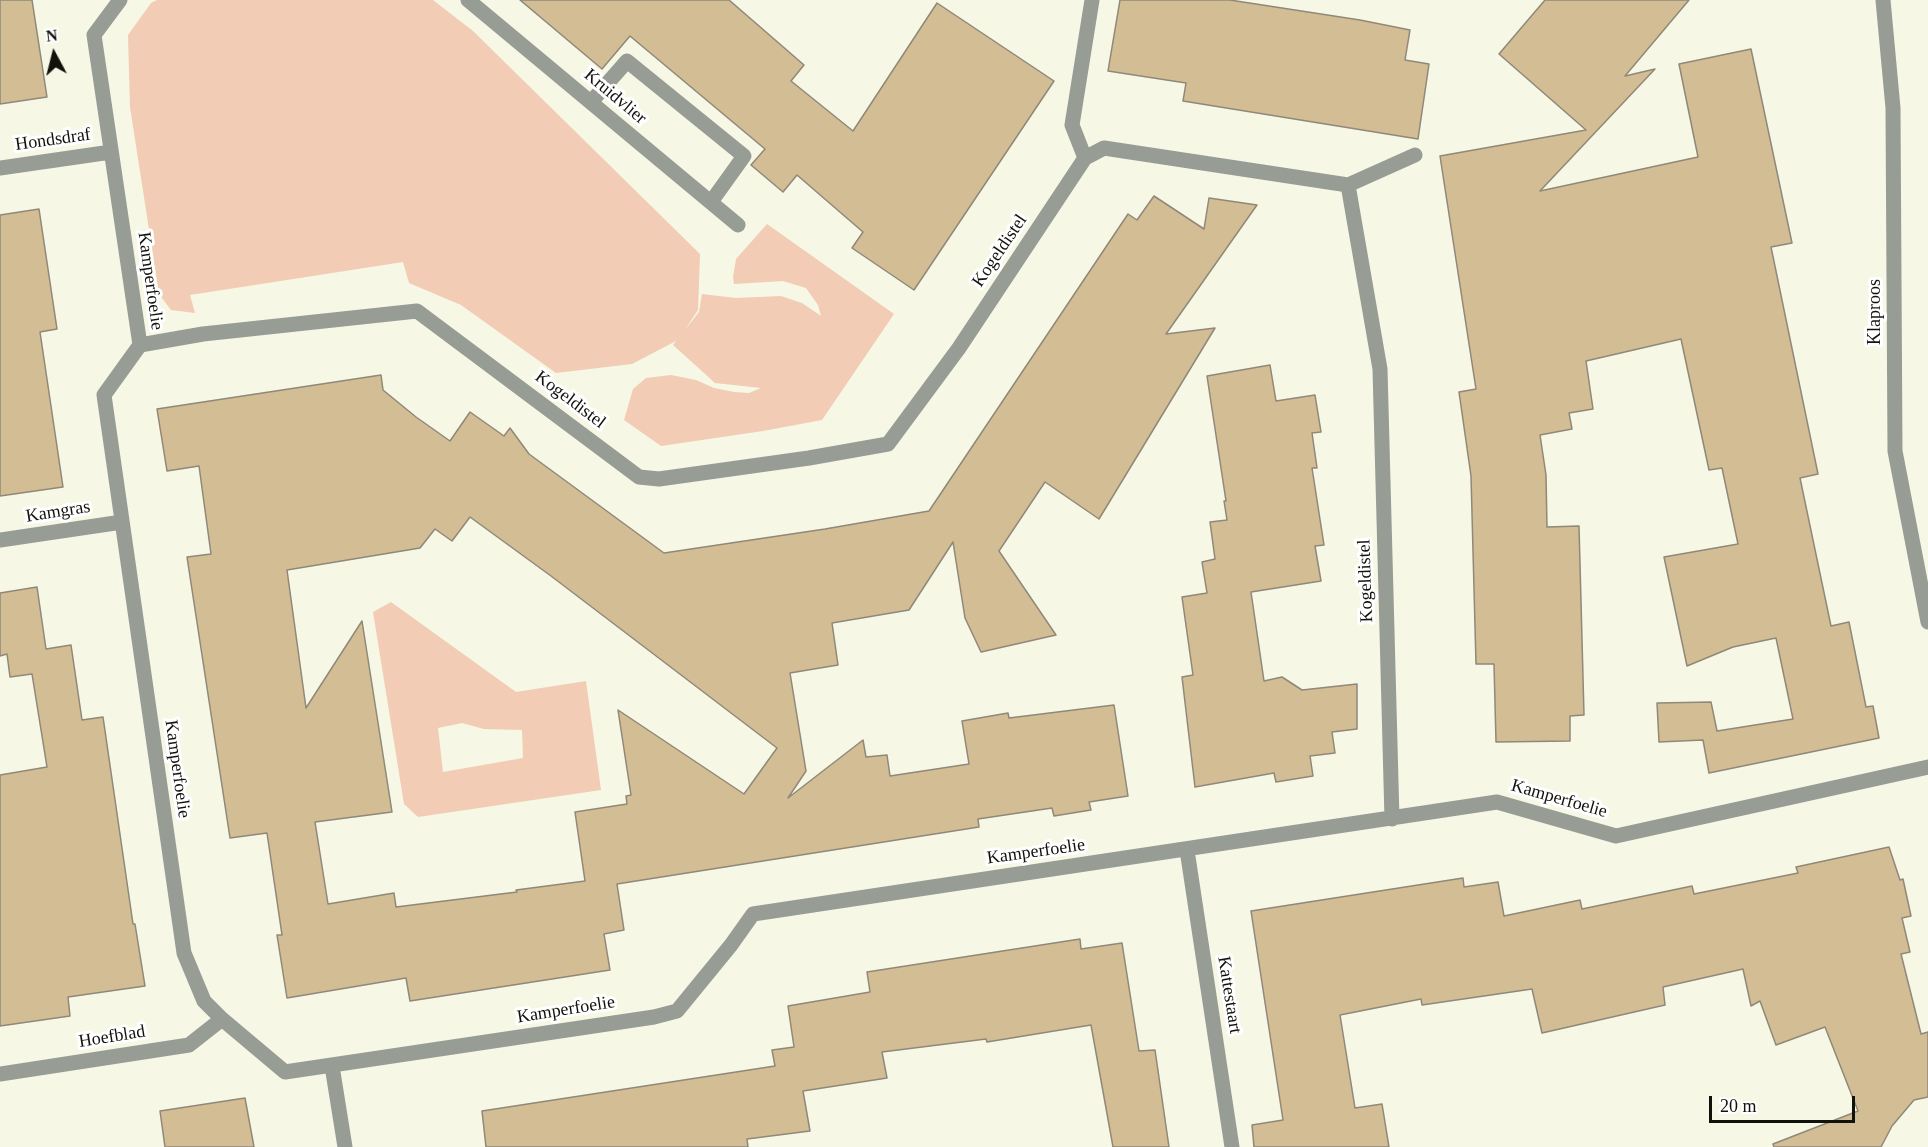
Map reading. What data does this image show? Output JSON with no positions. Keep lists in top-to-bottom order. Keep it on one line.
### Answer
{"streets":{"street":["Kruidvlier","Hondsdraf","Kogeldistel","Kamperfoelie","Klaproos","Kamgras","Kattestaart","Hoefblad"]},"crossings":[["Hondsdraf","Kamperfoelie"],["Kogeldistel","Kamperfoelie"],["Kamperfoelie","Kamgras"],["Kamperfoelie","Kattestaart"],["Kamperfoelie","Hoefblad"]],"scale_bar":"20 m","north":"top"}
